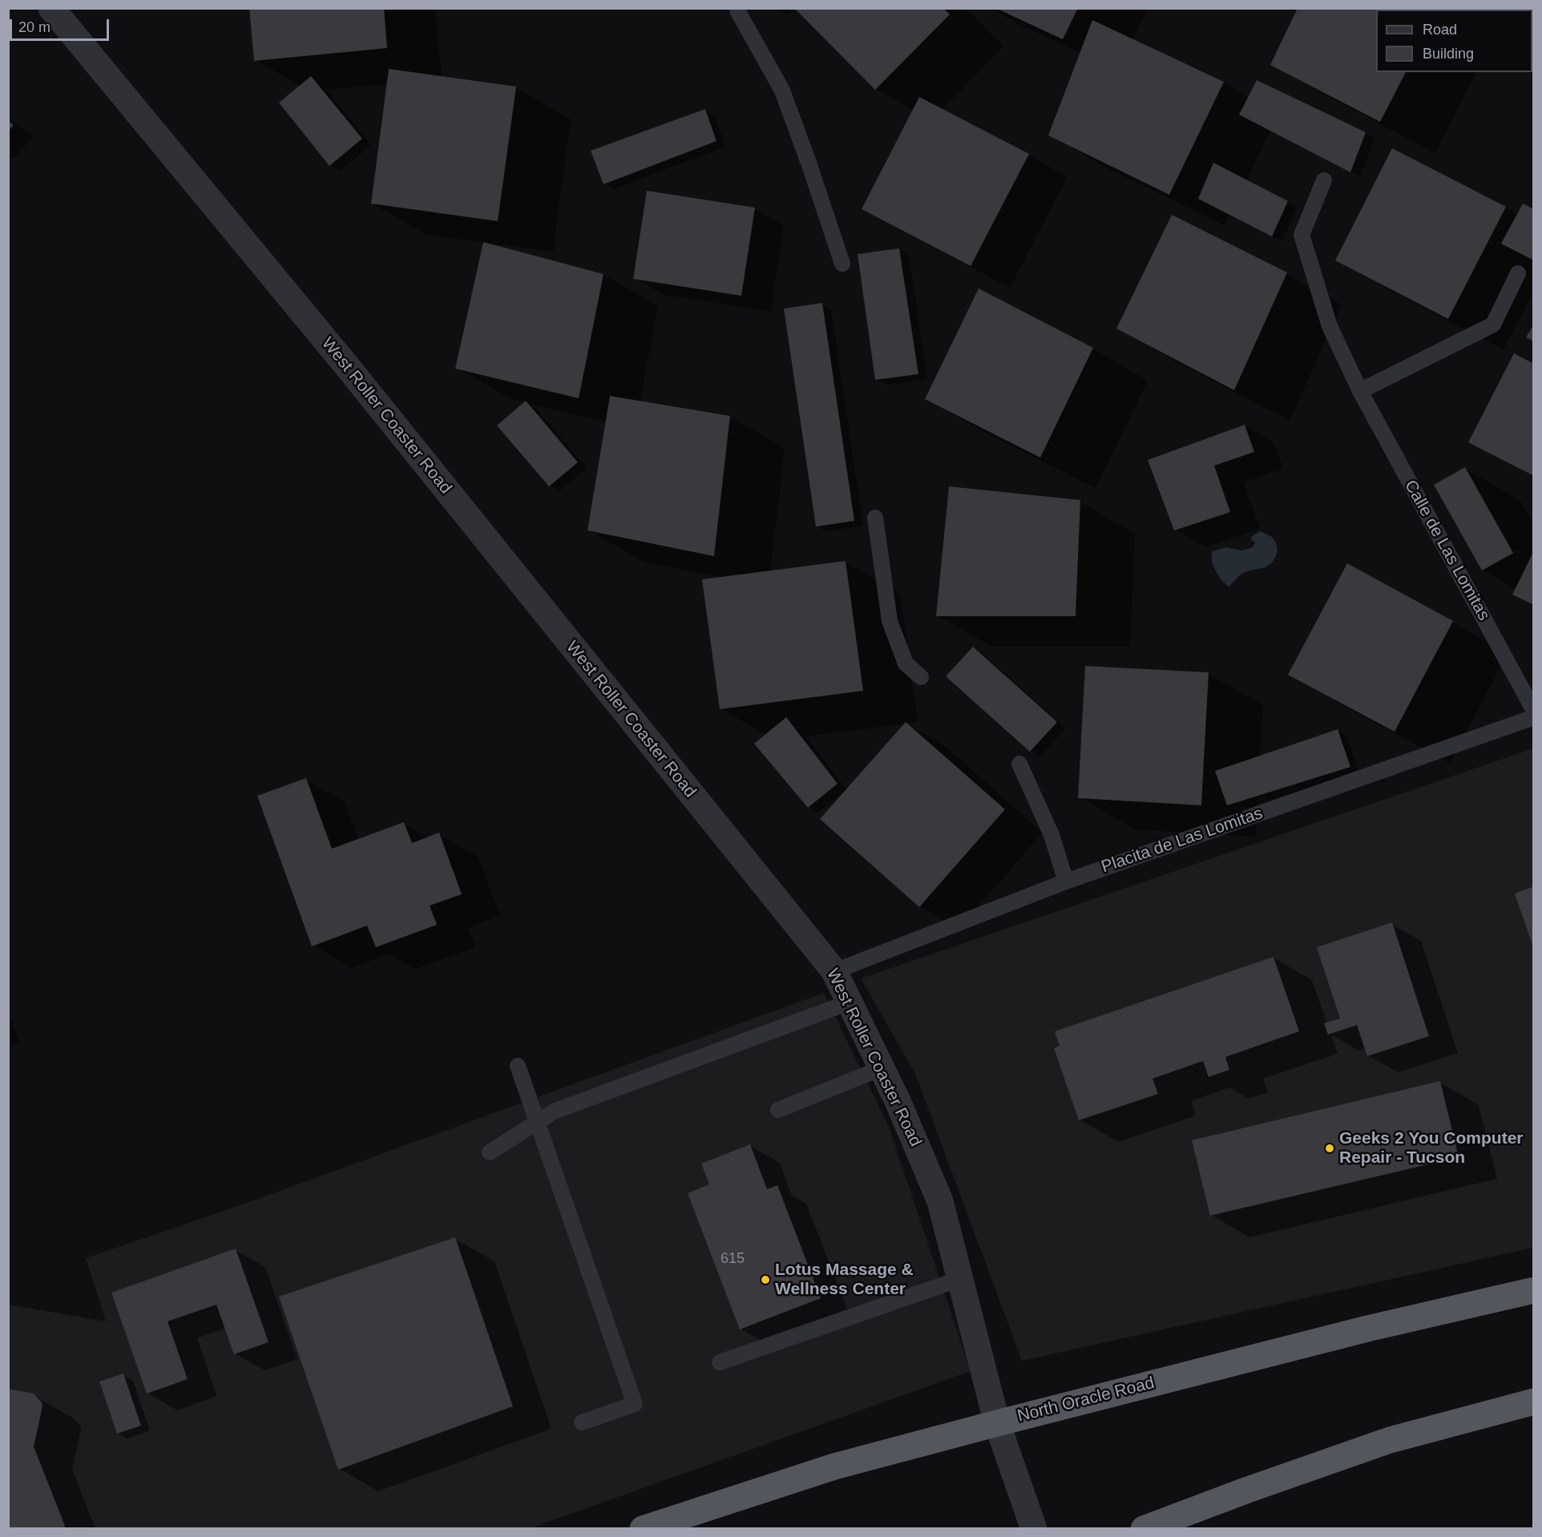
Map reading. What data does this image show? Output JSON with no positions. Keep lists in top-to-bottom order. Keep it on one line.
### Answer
{"streets":{"highway":["North Oracle Road"],"street":["West Roller Coaster Road"],"lane":["Calle de Las Lomitas","Placita de Las Lomitas"]},"crossings":[["West Roller Coaster Road","Placita de Las Lomitas"],["West Roller Coaster Road","North Oracle Road"]],"places":["Geeks 2 You Computer Repair - Tucson","Lotus Massage & Wellness Center"],"house_numbers":["615"],"legend":["Road","Building"],"scale_bar":"20 m"}
